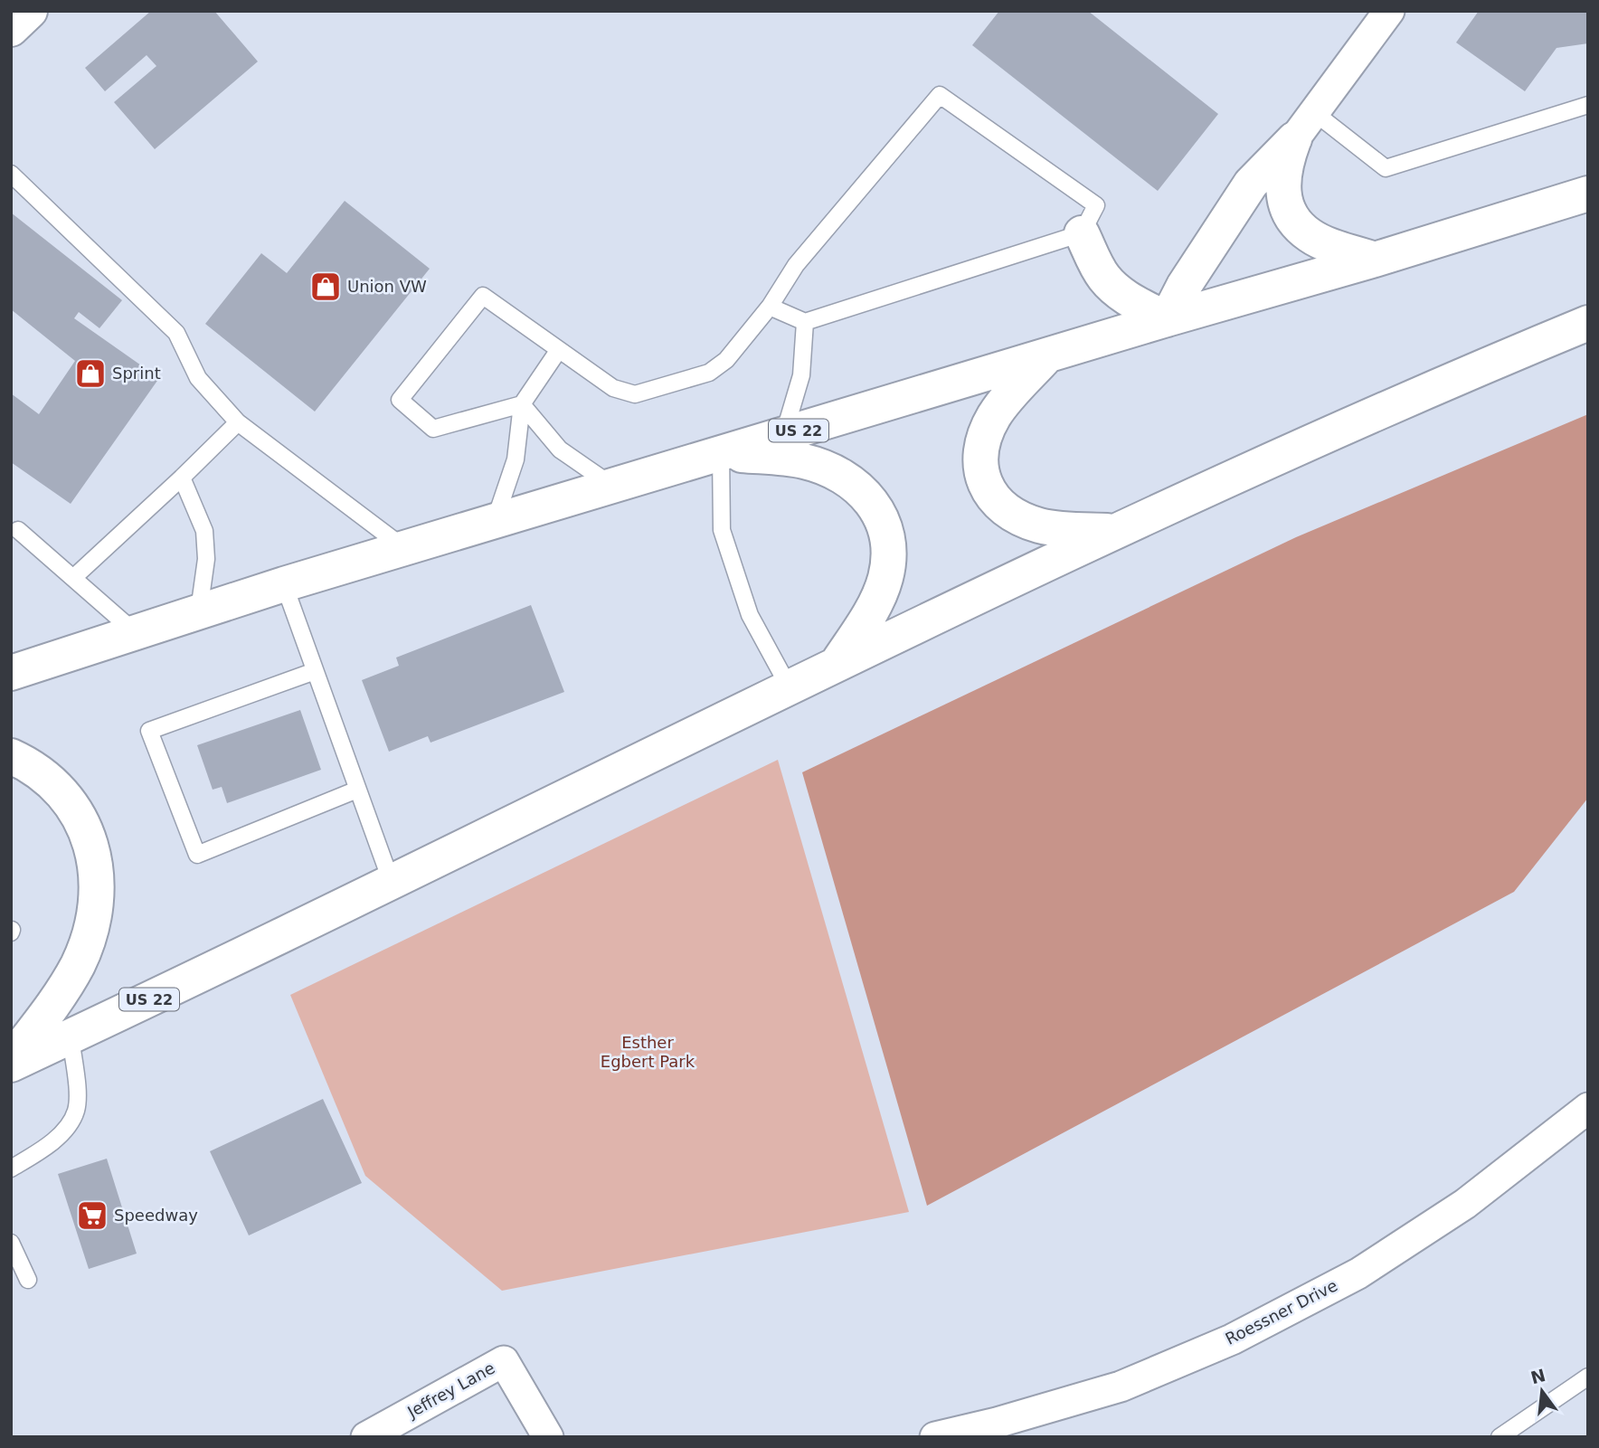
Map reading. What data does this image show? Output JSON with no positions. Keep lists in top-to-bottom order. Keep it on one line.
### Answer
{"streets":{"main road":["US 22"],"street":["Roessner Drive","Jeffrey Lane"]},"parks":["Esther Egbert Park"],"places":{"shop":["Union VW","Sprint"],"supermarket":["Speedway"]},"north":"top"}
